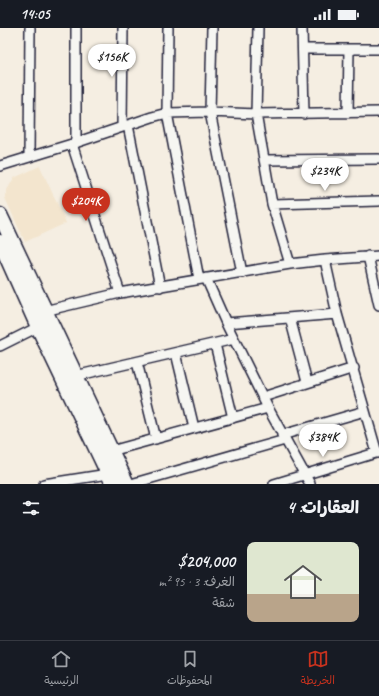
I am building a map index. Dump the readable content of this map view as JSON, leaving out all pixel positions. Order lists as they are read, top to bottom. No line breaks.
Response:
{"page":{"status":"14:05","price":["$156K","$234K","$204K","$384K"],"heading":"العقارات: 4","list":[{"name":"$204,000","note":"الغرف: 3 · 95 m² · شقة"}],"tabs":["الخريطة","المحفوظات","الرئيسية"]}}
